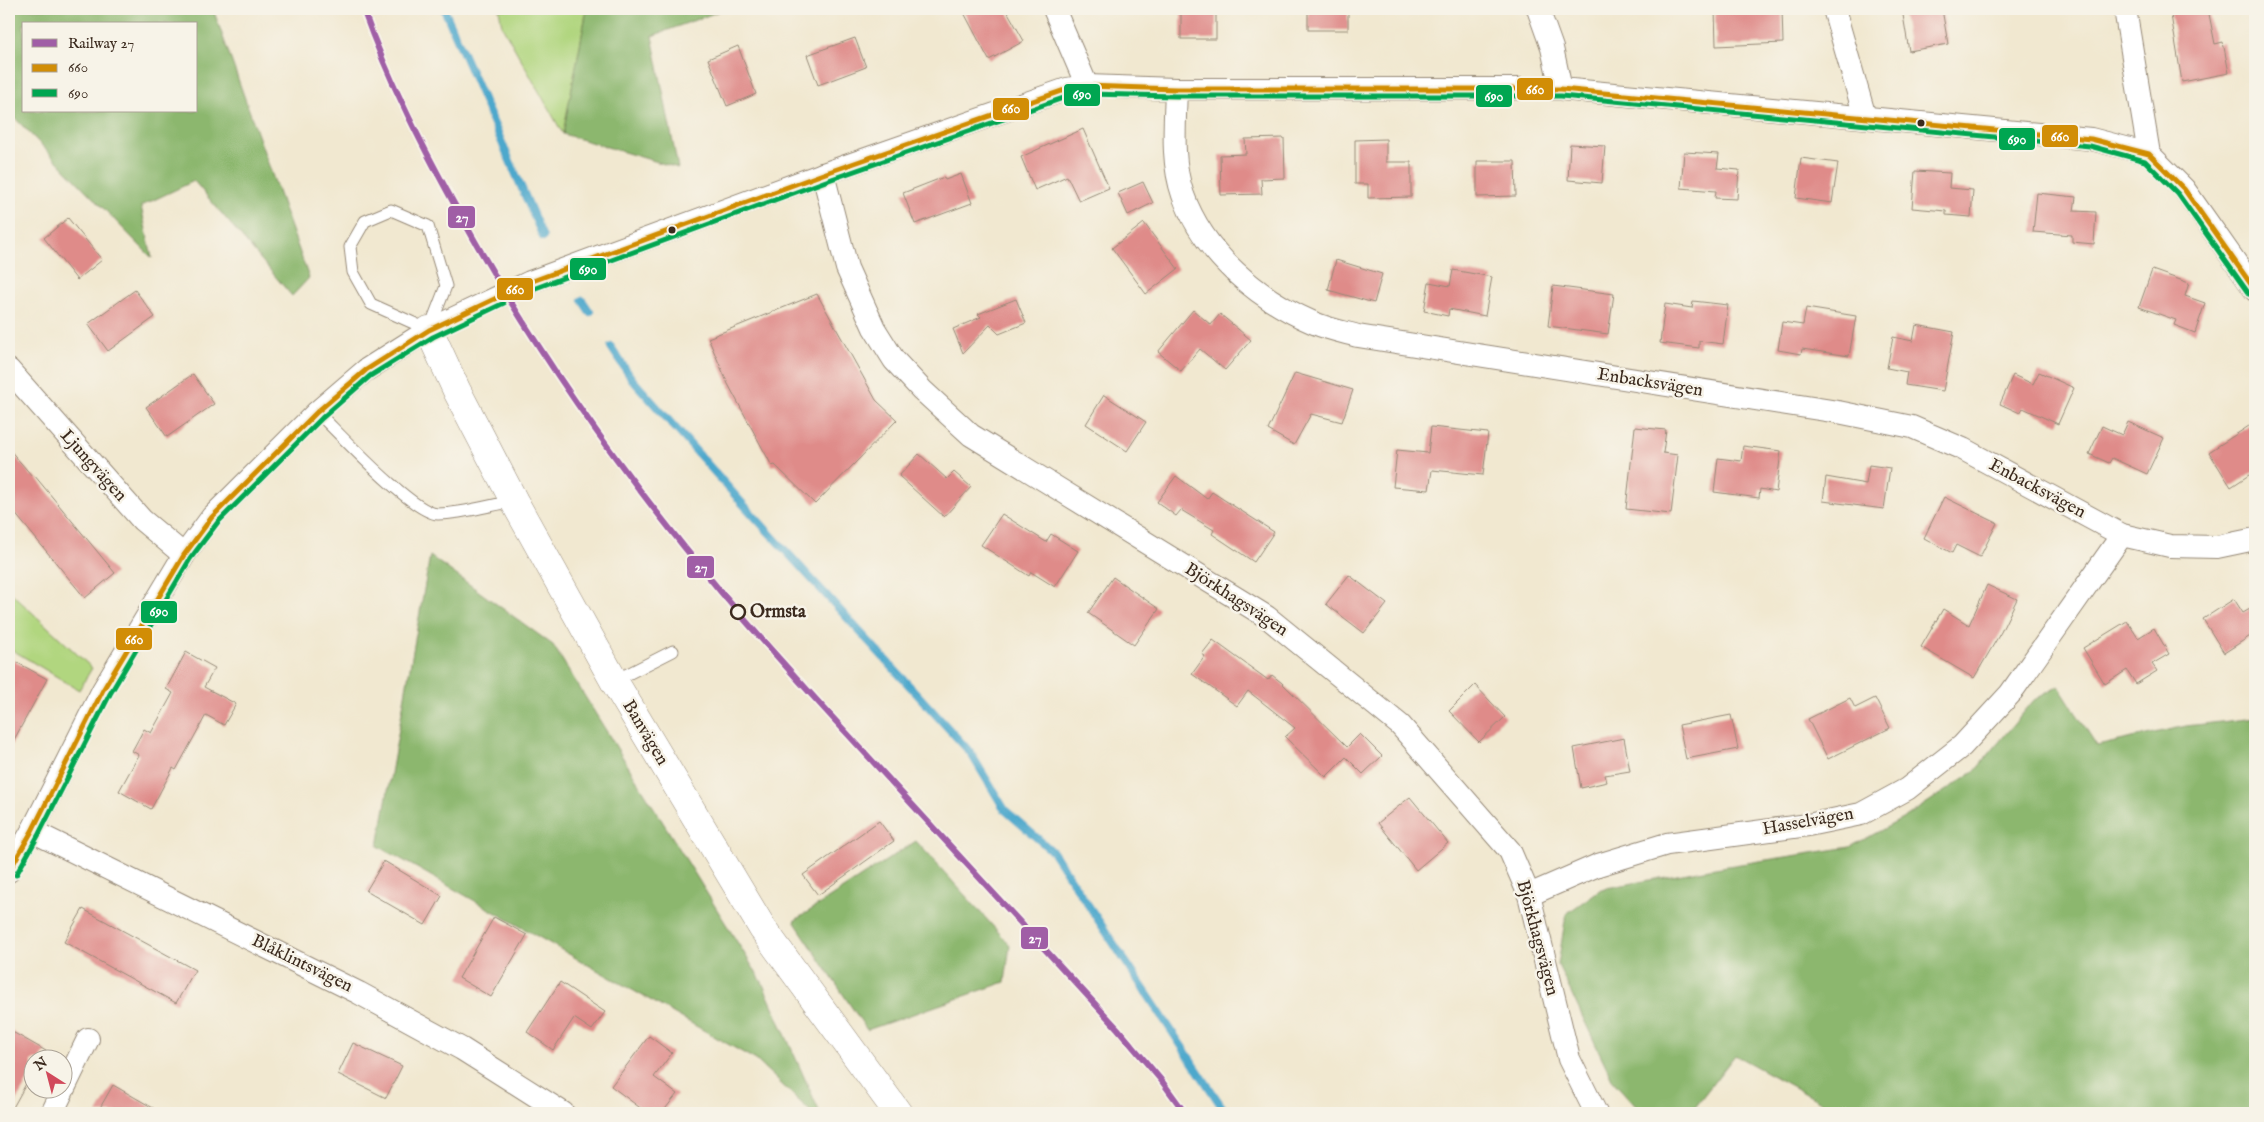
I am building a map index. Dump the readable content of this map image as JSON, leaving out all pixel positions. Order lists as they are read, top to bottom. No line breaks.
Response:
{"streets":{"street":["Enbacksvägen","Ljungvägen","Björkhagsvägen","Banvägen","Hasselvägen","Blåklintsvägen"]},"crossings":[["Enbacksvägen","Hasselvägen"],["Björkhagsvägen","Hasselvägen"]],"places":["Ormsta"],"lines":["rail line 27","transit line 660","transit line 690"],"legend":["Railway 27","660","690"],"north":"top left"}
